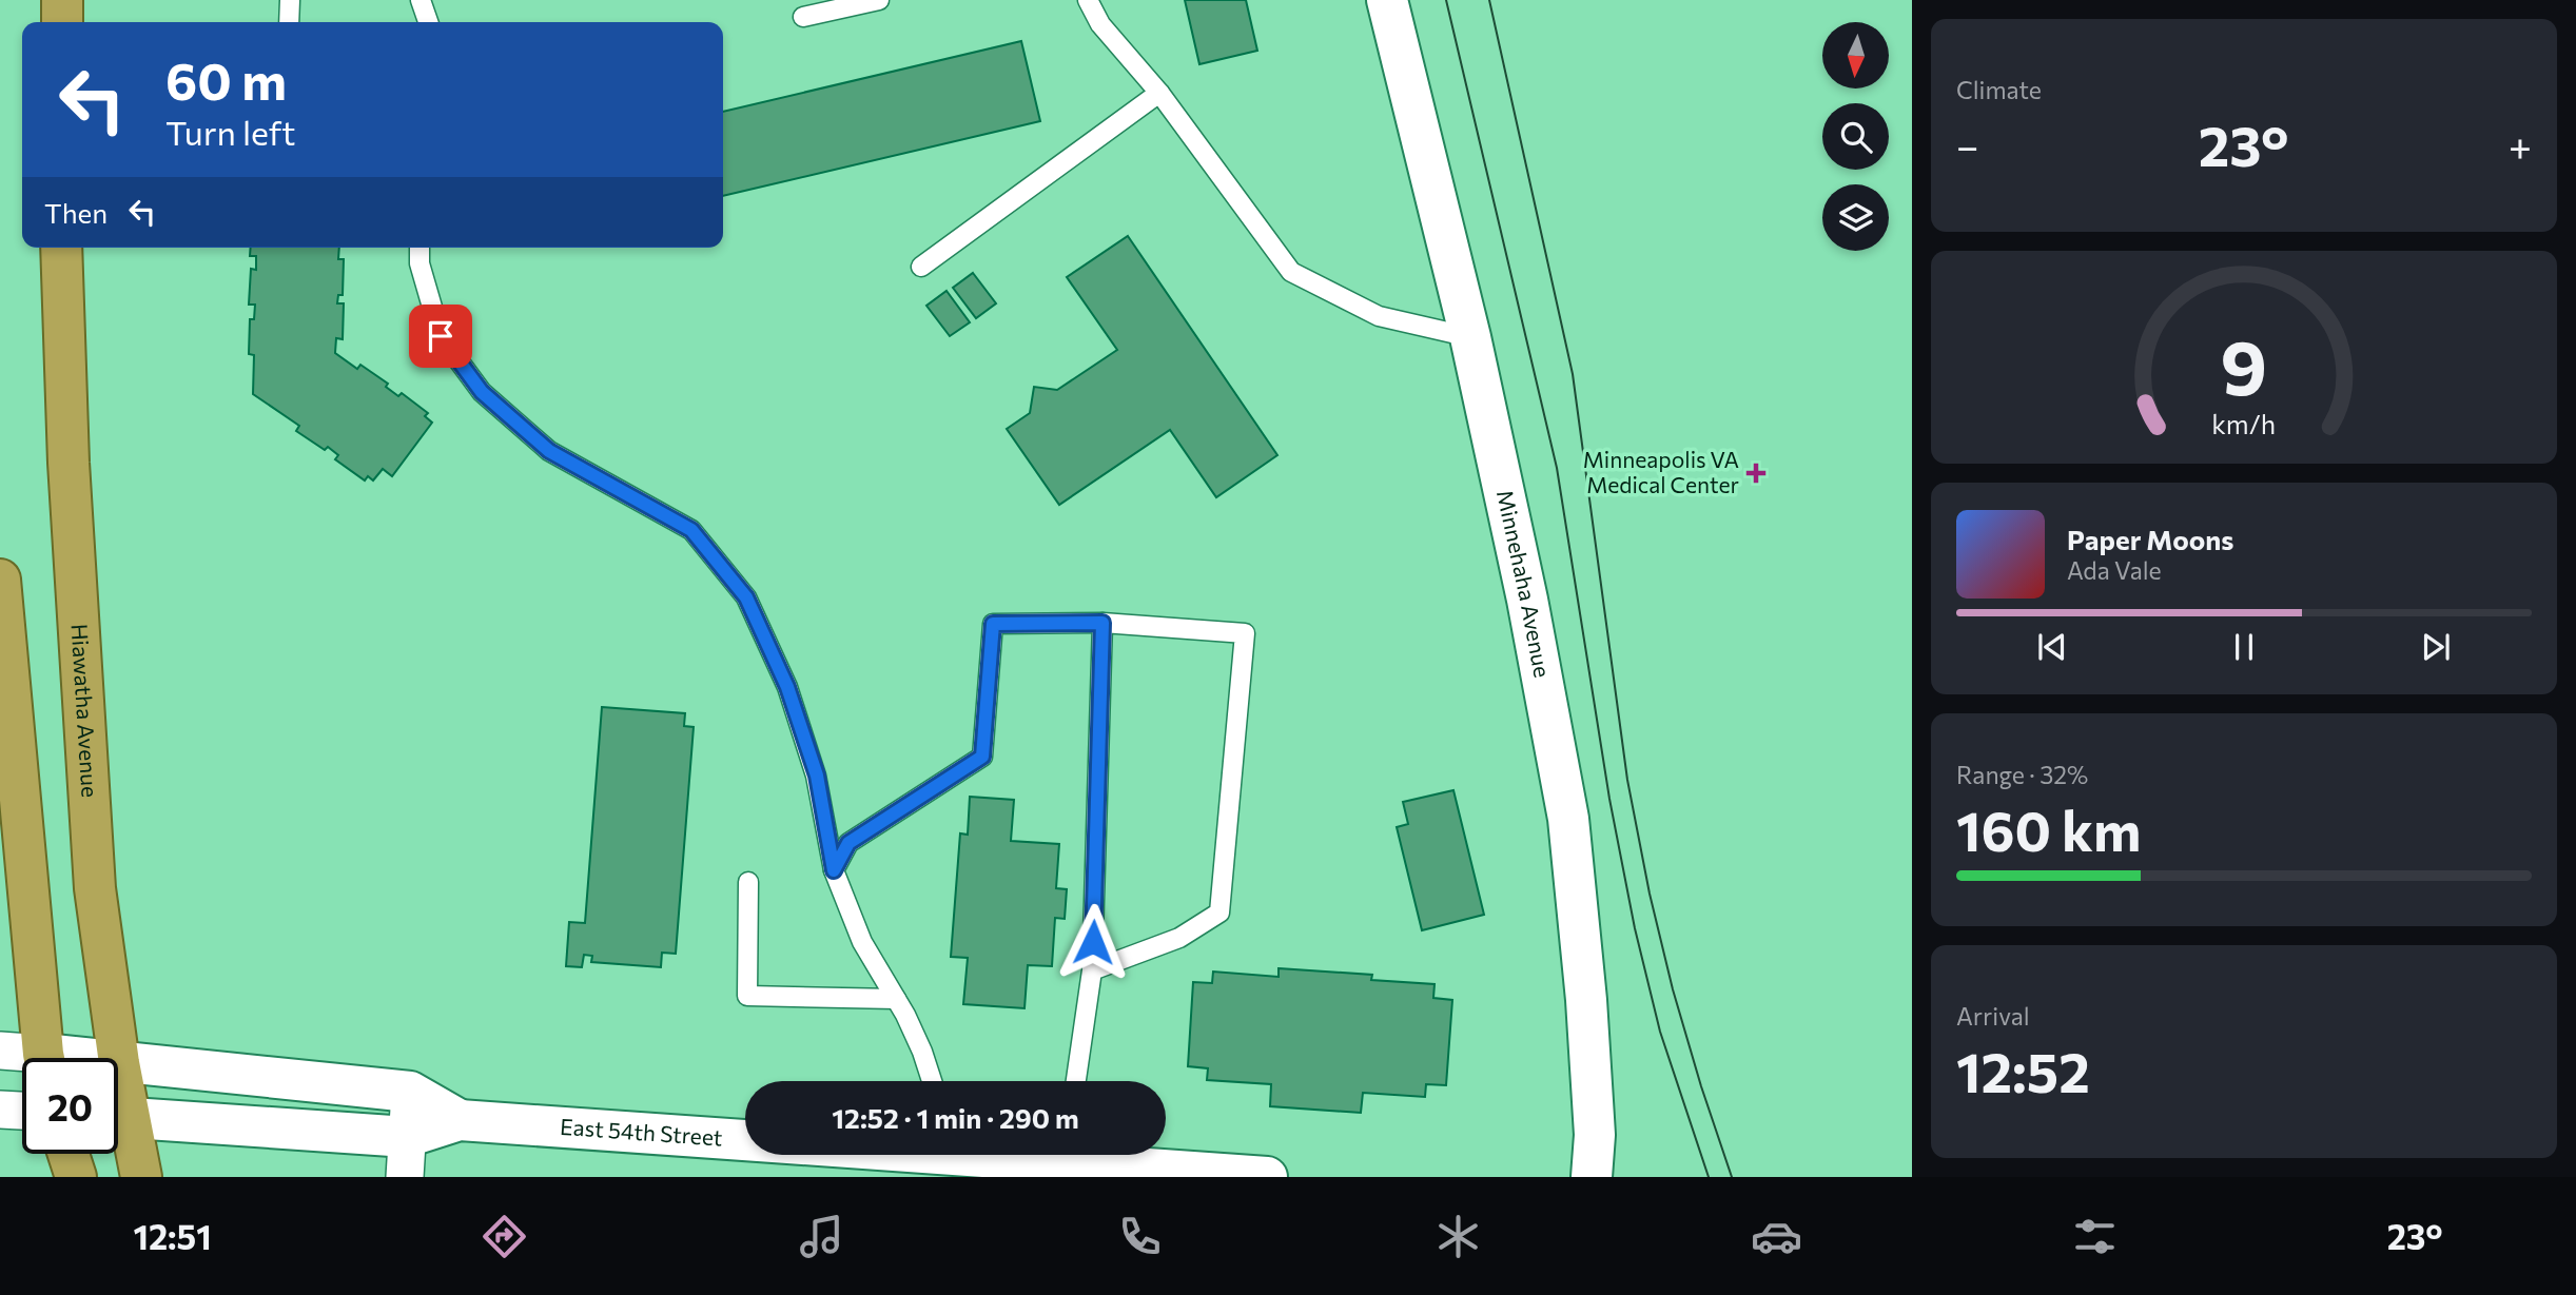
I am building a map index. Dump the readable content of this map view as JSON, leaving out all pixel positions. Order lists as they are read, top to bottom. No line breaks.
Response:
{"streets":{"highway":["Hiawatha Avenue"],"street":["Minnehaha Avenue","East 54th Street"]},"crossings":[["Hiawatha Avenue","East 54th Street"]],"places":{"health":["Minneapolis VA Medical Center"]},"north":"bottom","page":{"tile":["Climate",["Range · 32%","160 km"],["Arrival","12:52"]],"turn":["60 m","Turn left"],"heat":["−","23°","+"],"then":"Then","song":["Paper Moons","Ada Vale"],"limit":"20","trip":"12:52 · 1 min · 290 m","tabs":["12:51","23°"],"gauge":["9","km/h"]}}
